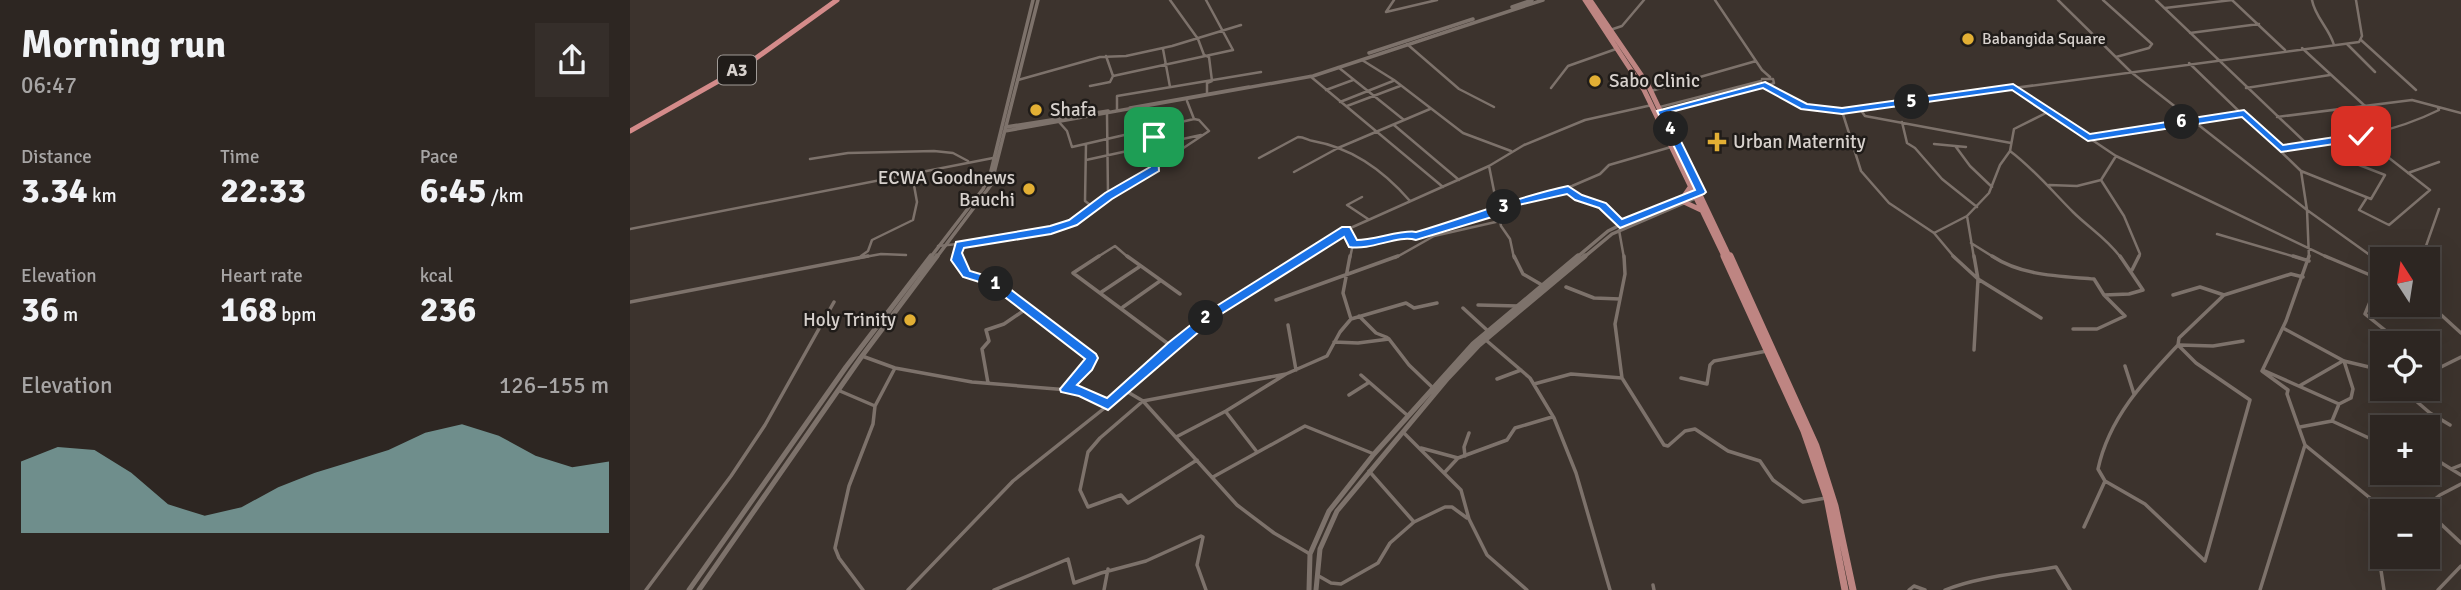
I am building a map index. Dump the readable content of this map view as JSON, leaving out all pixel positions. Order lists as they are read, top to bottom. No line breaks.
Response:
{"streets":{"highway":["A3"]},"places":{"other":["Babangida Square","Sabo Clinic","Shafa","ECWA Goodnews Bauchi","Holy Trinity"],"health":["Urban Maternity"]},"north":"top","page":{"heading":["Morning run","06:47"],"pins":["5","6","4","3","1","2"],"stats":[["Distance","3.34 km"],["Time","22:33"],["Pace","6:45 /km"],["Elevation","36 m"],["Heart rate","168 bpm"],["kcal","236"]],"map_buttons":["+","−"],"chart":["Elevation","126–155 m"]}}
